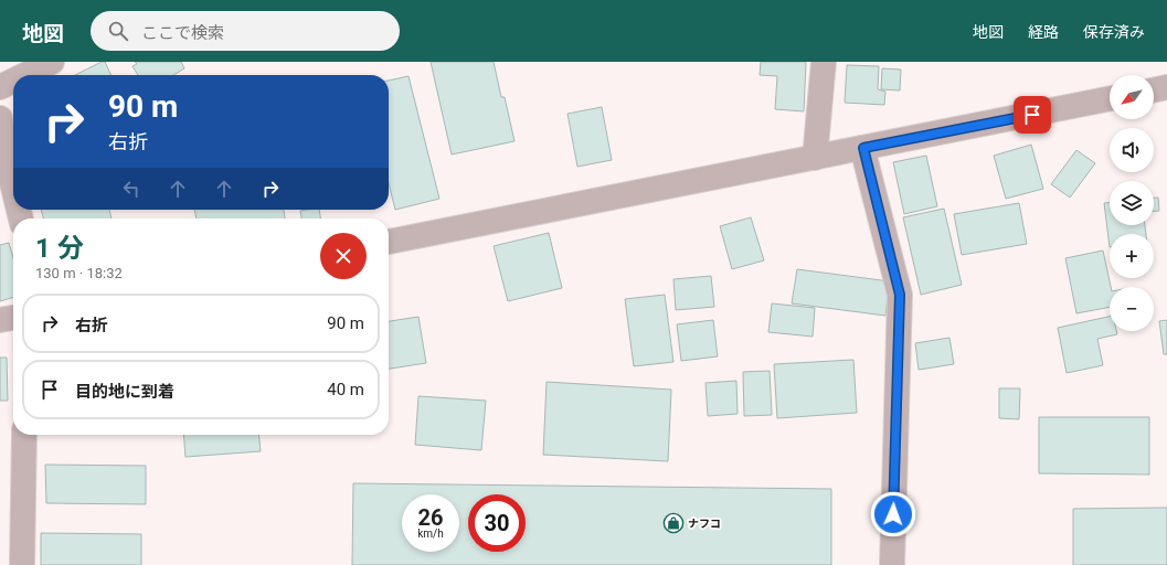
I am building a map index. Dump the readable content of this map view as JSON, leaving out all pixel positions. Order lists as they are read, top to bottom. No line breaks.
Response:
{"places":{"shop":["ナフコ"]},"north":"bottom left","page":{"header":"地図","search":"ここで検索","nav":["地図","経路","保存済み"],"map_buttons":["+","−"],"turn":["90 m","右折"],"heading":["1 分","130 m · 18:32"],"list":[{"name":"右折","value":"90 m"},{"name":"目的地に到着","value":"40 m"}],"speed":"26 km/h","limit":"30"}}
